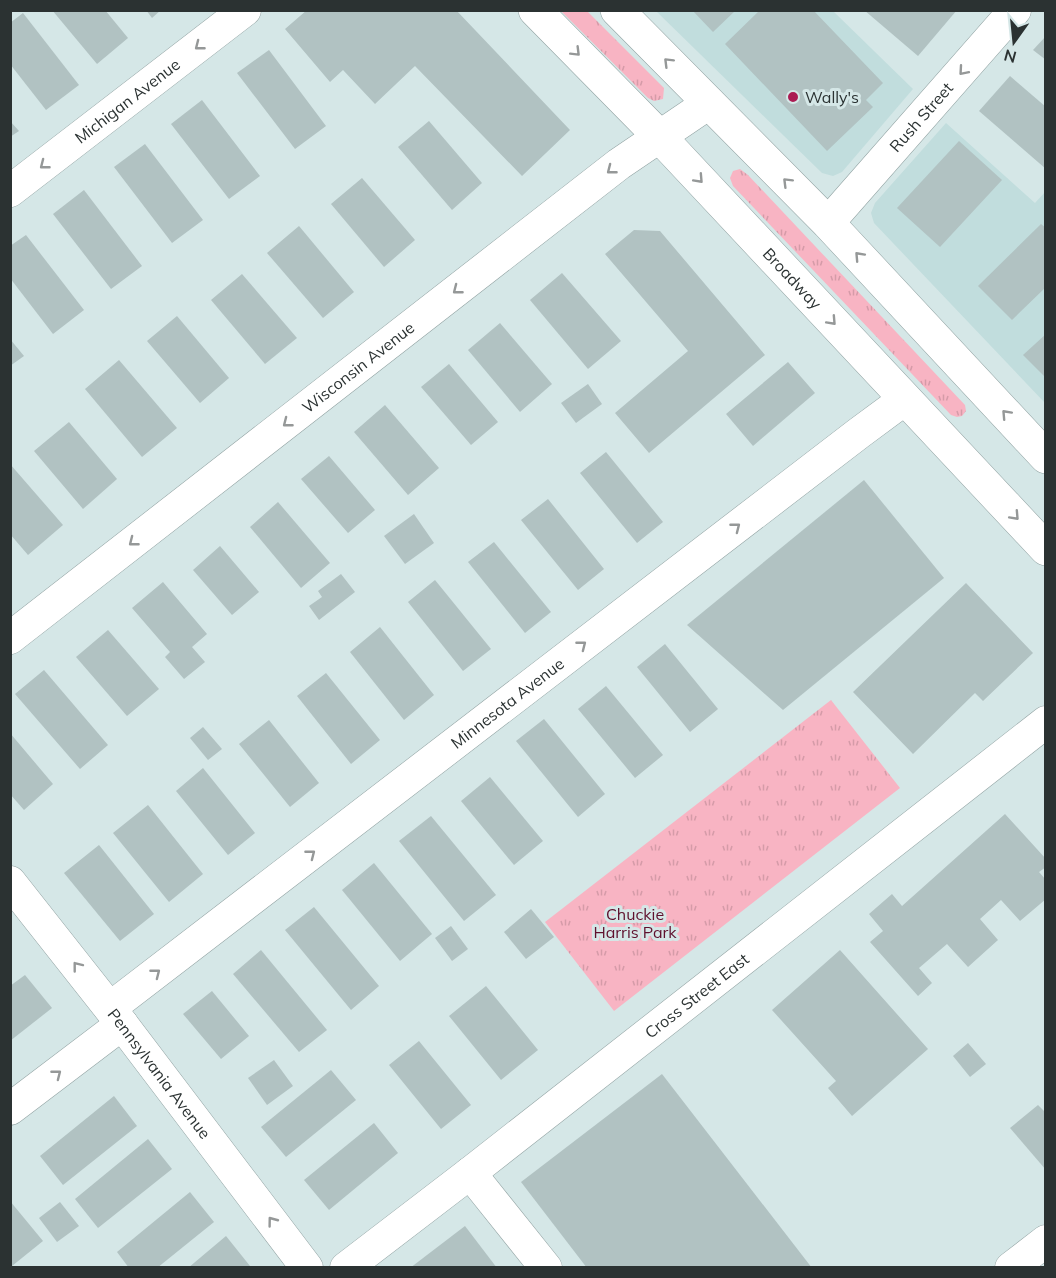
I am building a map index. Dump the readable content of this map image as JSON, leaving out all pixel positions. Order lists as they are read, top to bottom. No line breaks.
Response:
{"streets":{"main road":["Broadway"],"street":["Michigan Avenue","Rush Street","Wisconsin Avenue","Minnesota Avenue","Cross Street East","Pennsylvania Avenue"]},"crossings":[["Broadway","Wisconsin Avenue"],["Broadway","Minnesota Avenue"],["Minnesota Avenue","Pennsylvania Avenue"]],"one_way":["Michigan Avenue","Rush Street","Wisconsin Avenue","Minnesota Avenue","Pennsylvania Avenue"],"parks":["Chuckie Harris Park"],"places":["Wally's"],"north":"bottom"}
